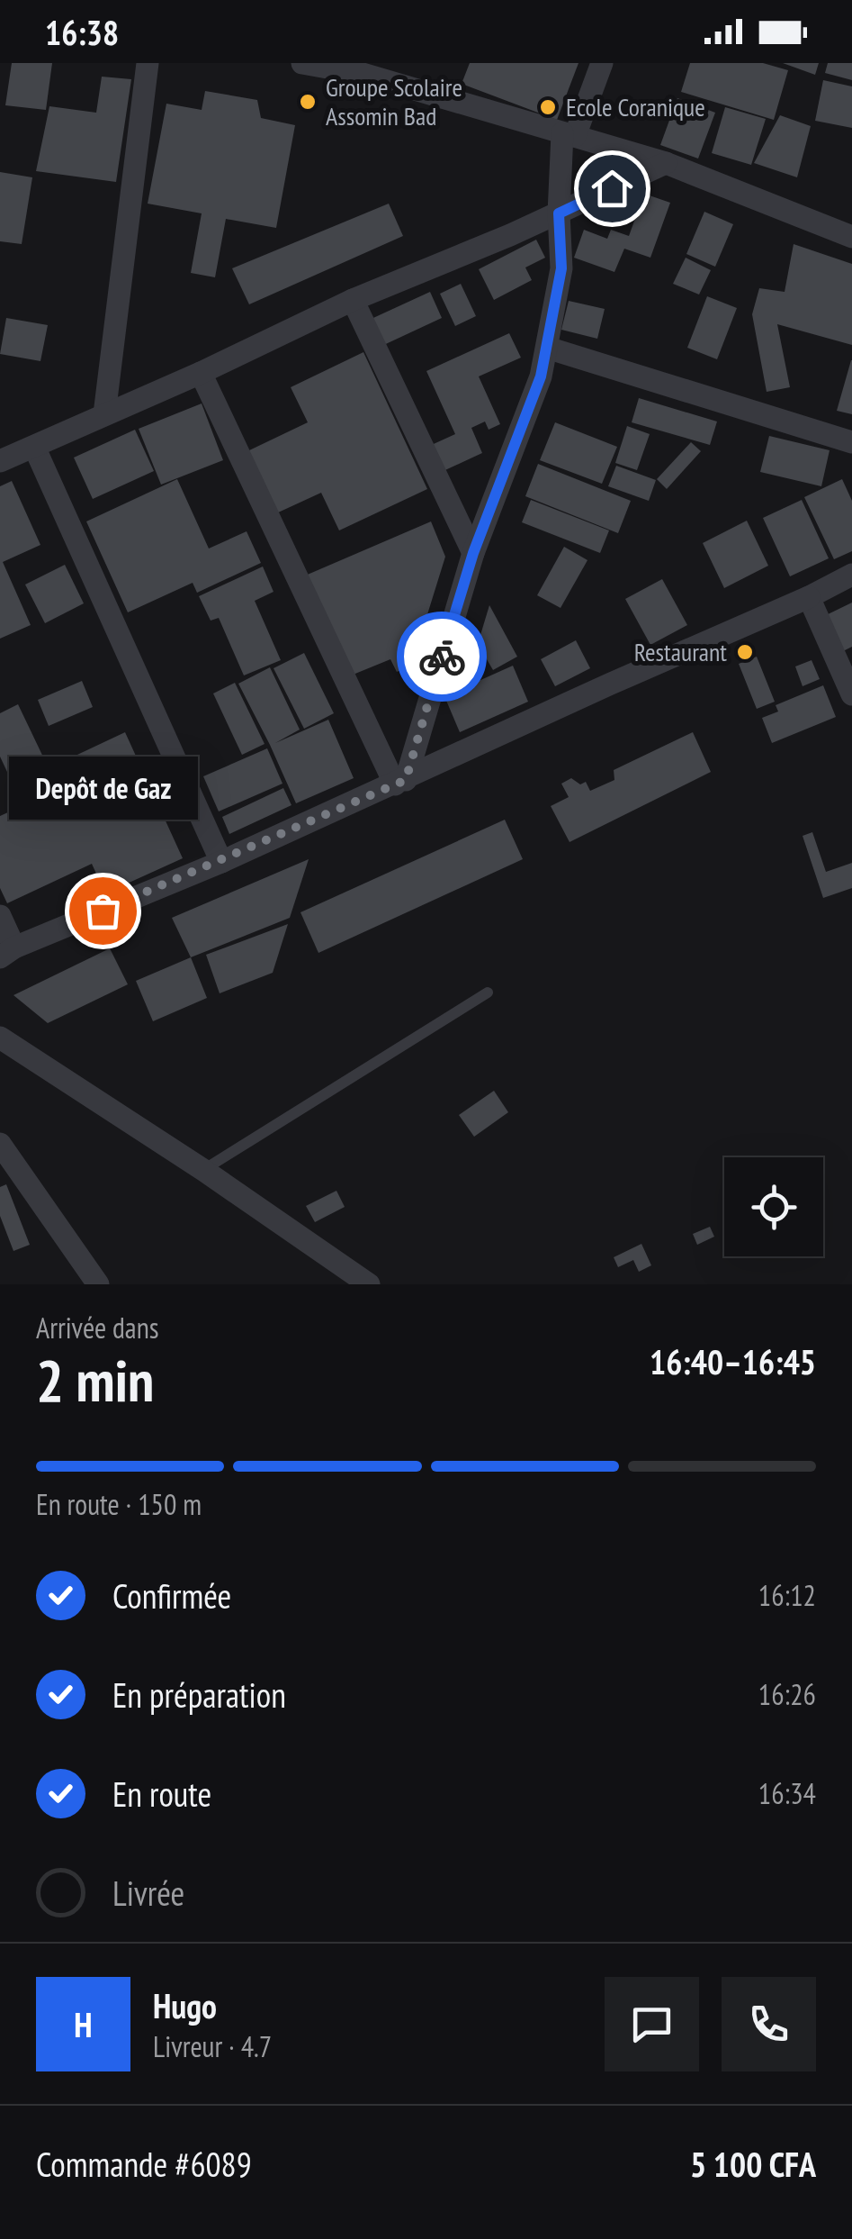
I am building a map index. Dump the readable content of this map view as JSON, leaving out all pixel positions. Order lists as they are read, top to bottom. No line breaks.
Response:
{"places":["Groupe Scolaire Assomin Bad","Ecole Coranique","Restaurant","Depôt de Gaz"],"page":{"status":"16:38","bubble":"Depôt de Gaz","heading":["2 min","Arrivée dans","16:40–16:45"],"panel":["Hugo","Livreur · 4.7","Commande #6089","5 100 CFA"],"bar":"En route · 150 m","list":[["Confirmée","16:12"],["En préparation","16:26"],["En route","16:34"],"Livrée"],"round":"H"}}
